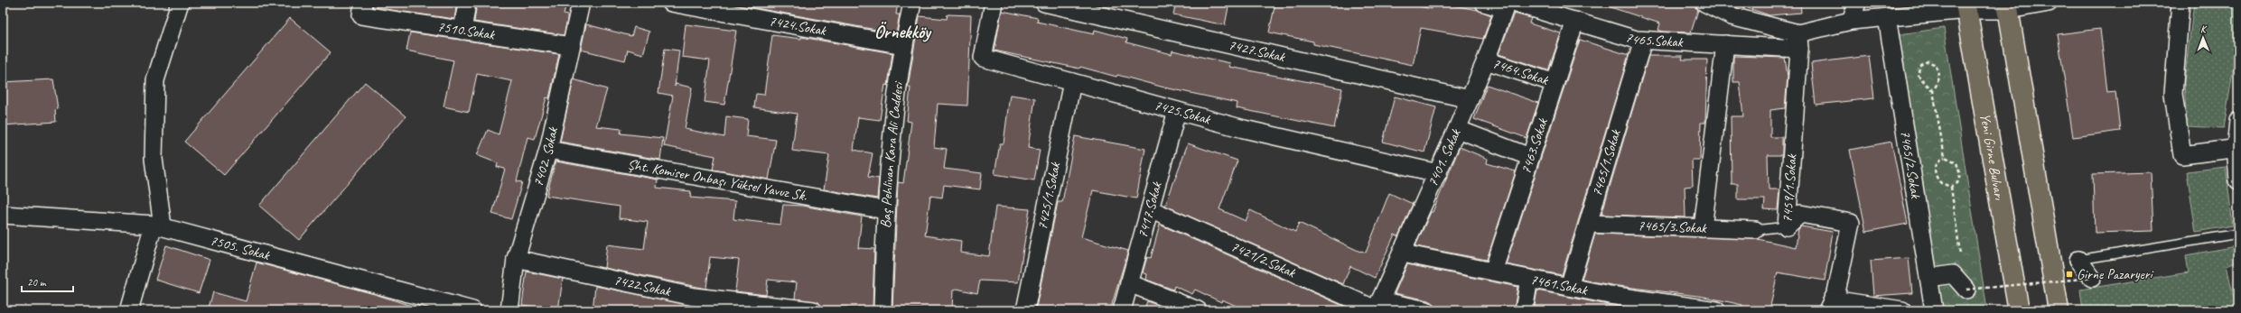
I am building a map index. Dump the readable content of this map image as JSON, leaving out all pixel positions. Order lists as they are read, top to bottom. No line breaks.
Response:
{"streets":{"main road":["Yeni Girne Bulvarı"],"street":["7424.Sokak","7510.Sokak","7465.Sokak","7427.Sokak","7464.Sokak","7425.Sokak","7463.Sokak","Baş Pehlivan Kara Ali Caddesi","7402. Sokak","7401. Sokak","7465/1.Sokak","7465/2.Sokak","Şht. Komiser Onbaşı Yüksel Yavuz Sk.","7459/1.Sokak","7425/1.Sokak","7417.Sokak","7465/3.Sokak","7505. Sokak","7421/2.Sokak","7461.Sokak","7422.Sokak"]},"crossings":[["7424.Sokak","Baş Pehlivan Kara Ali Caddesi"],["7510.Sokak","7402. Sokak"],["7465.Sokak","7463.Sokak"],["7465.Sokak","7401. Sokak"],["7465.Sokak","7465/1.Sokak"],["7465.Sokak","7459/1.Sokak"],["7427.Sokak","7401. Sokak"],["7464.Sokak","7463.Sokak"],["7464.Sokak","7401. Sokak"],["7425.Sokak","7401. Sokak"],["7425.Sokak","7425/1.Sokak"],["7425.Sokak","7417.Sokak"],["7463.Sokak","7461.Sokak"],["Baş Pehlivan Kara Ali Caddesi","Şht. Komiser Onbaşı Yüksel Yavuz Sk."],["7402. Sokak","Şht. Komiser Onbaşı Yüksel Yavuz Sk."],["7402. Sokak","7422.Sokak"],["7401. Sokak","7421/2.Sokak"],["7401. Sokak","7461.Sokak"],["7465/1.Sokak","7465/3.Sokak"],["7465/1.Sokak","7461.Sokak"],["7417.Sokak","7421/2.Sokak"]],"districts":["Örnekköy"],"places":{"transit":["Girne Pazaryeri"]},"scale_bar":"20 m","north":"top"}
